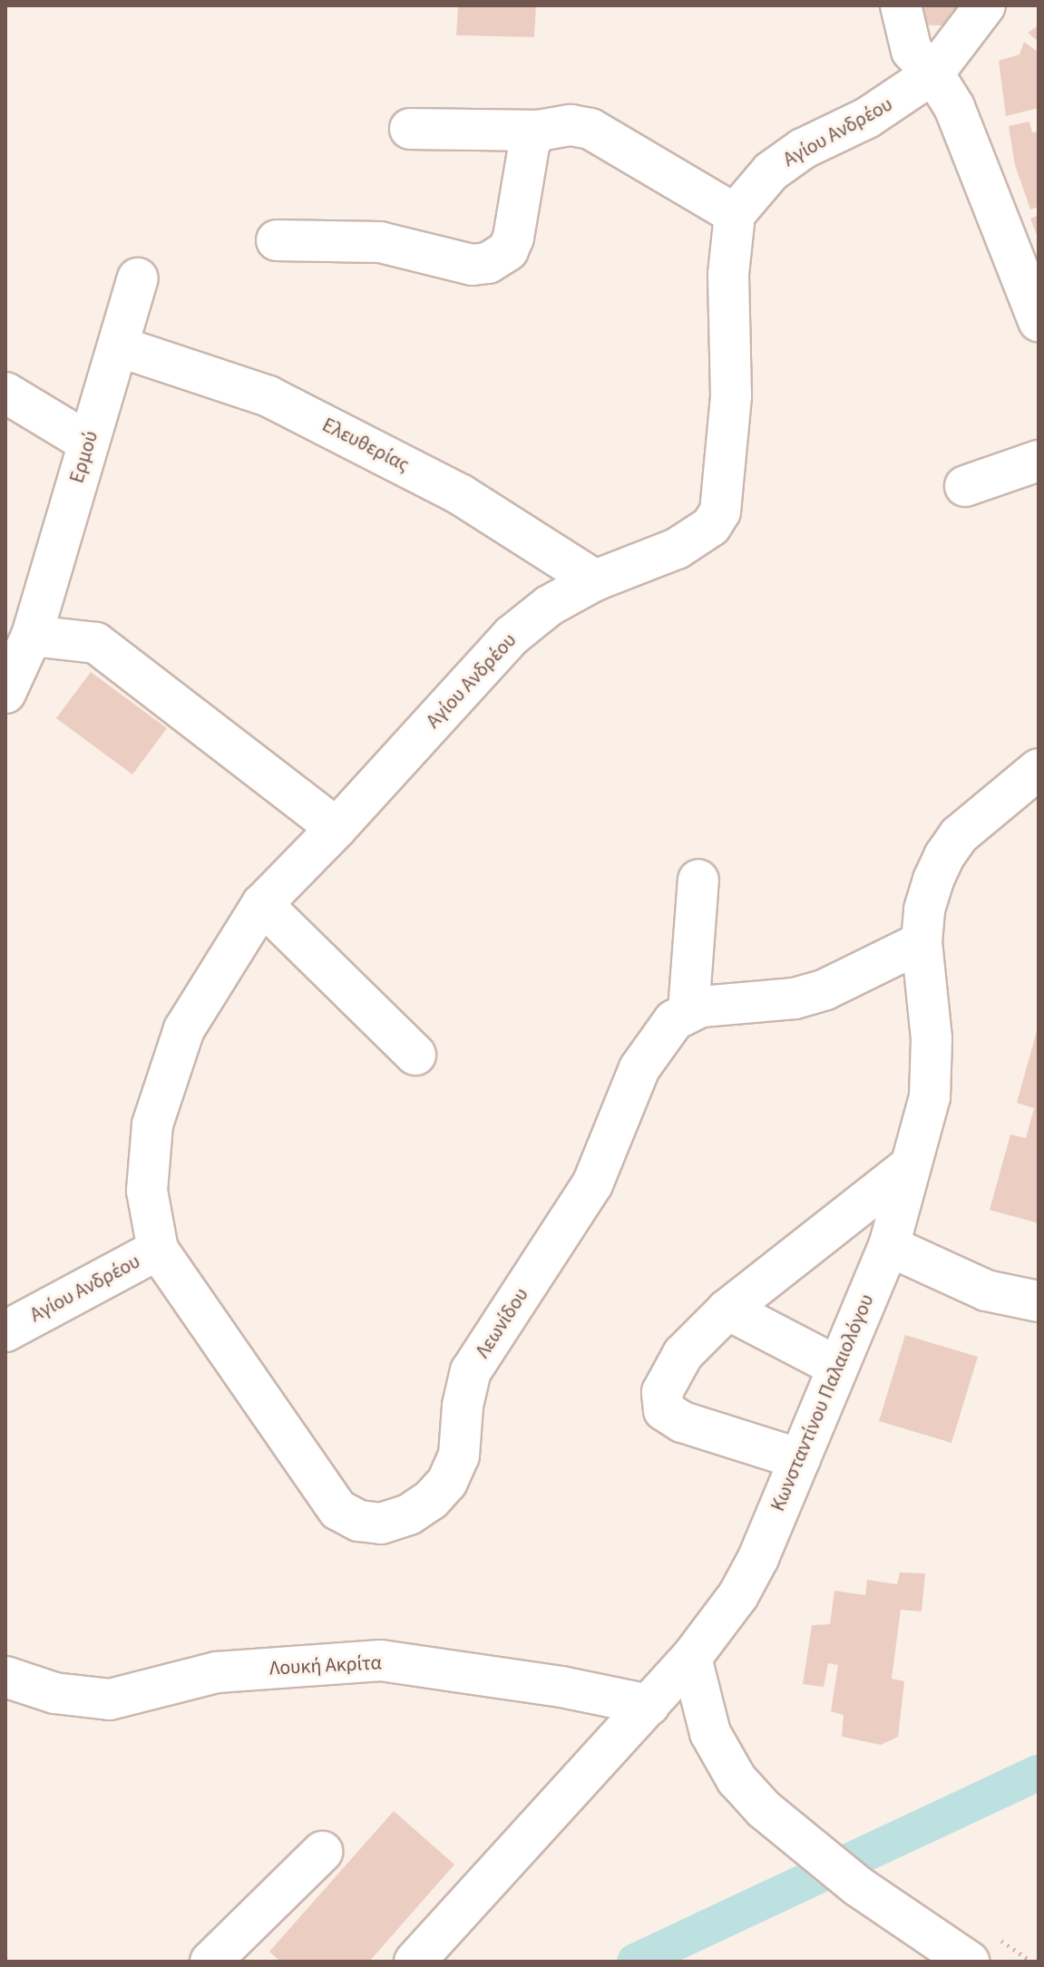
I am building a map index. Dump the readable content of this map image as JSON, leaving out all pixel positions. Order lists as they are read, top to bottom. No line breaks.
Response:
{"streets":{"street":["Αγίου Ανδρέου","Ελευθερίας","Ερμού","Λεωνίδου","Κωνσταντίνου Παλαιολόγου","Λουκή Ακρίτα"]},"crossings":[["Αγίου Ανδρέου","Ελευθερίας"],["Αγίου Ανδρέου","Λεωνίδου"],["Ελευθερίας","Ερμού"],["Κωνσταντίνου Παλαιολόγου","Λουκή Ακρίτα"]]}
